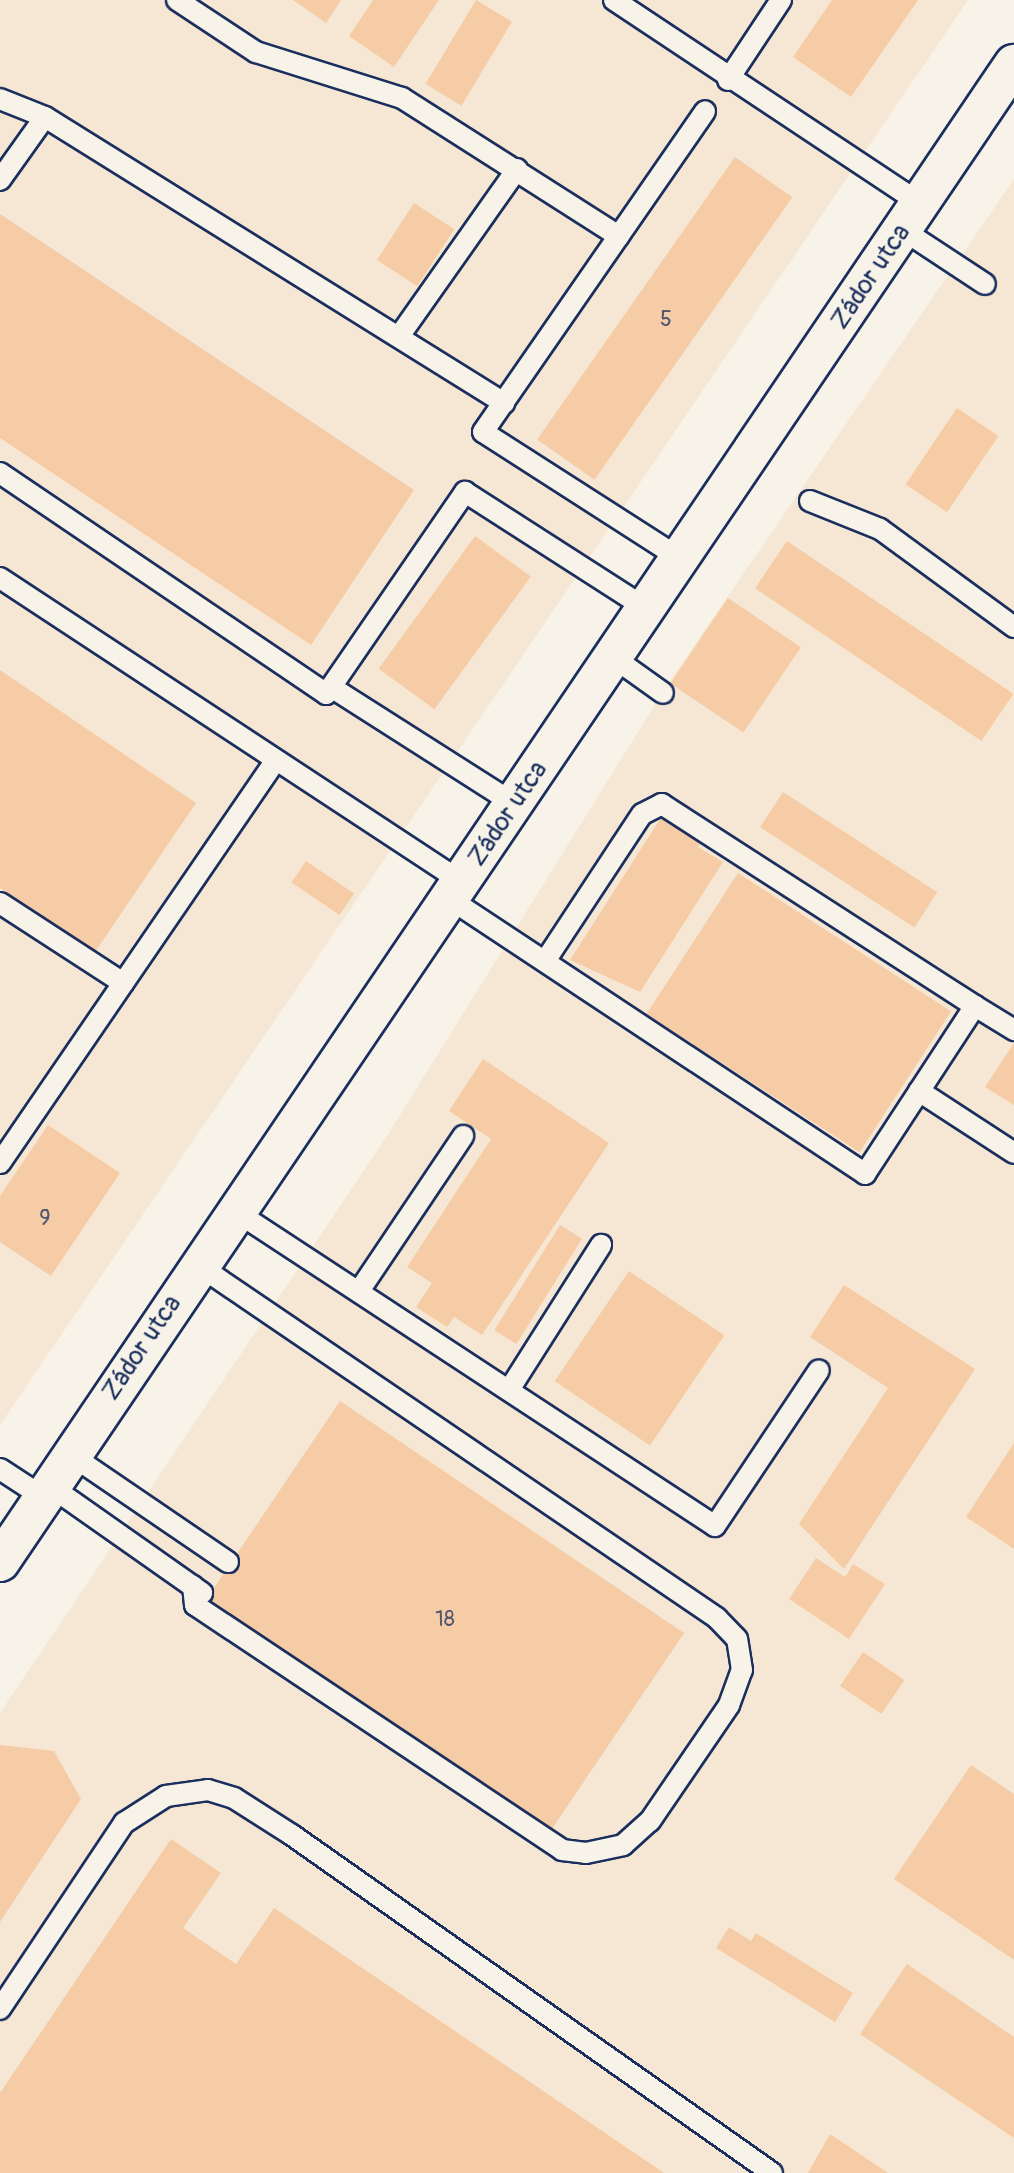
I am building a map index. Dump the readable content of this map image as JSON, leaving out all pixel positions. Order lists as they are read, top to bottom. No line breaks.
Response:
{"streets":{"street":["Zádor utca"]},"house_numbers":["5","9","18"]}
